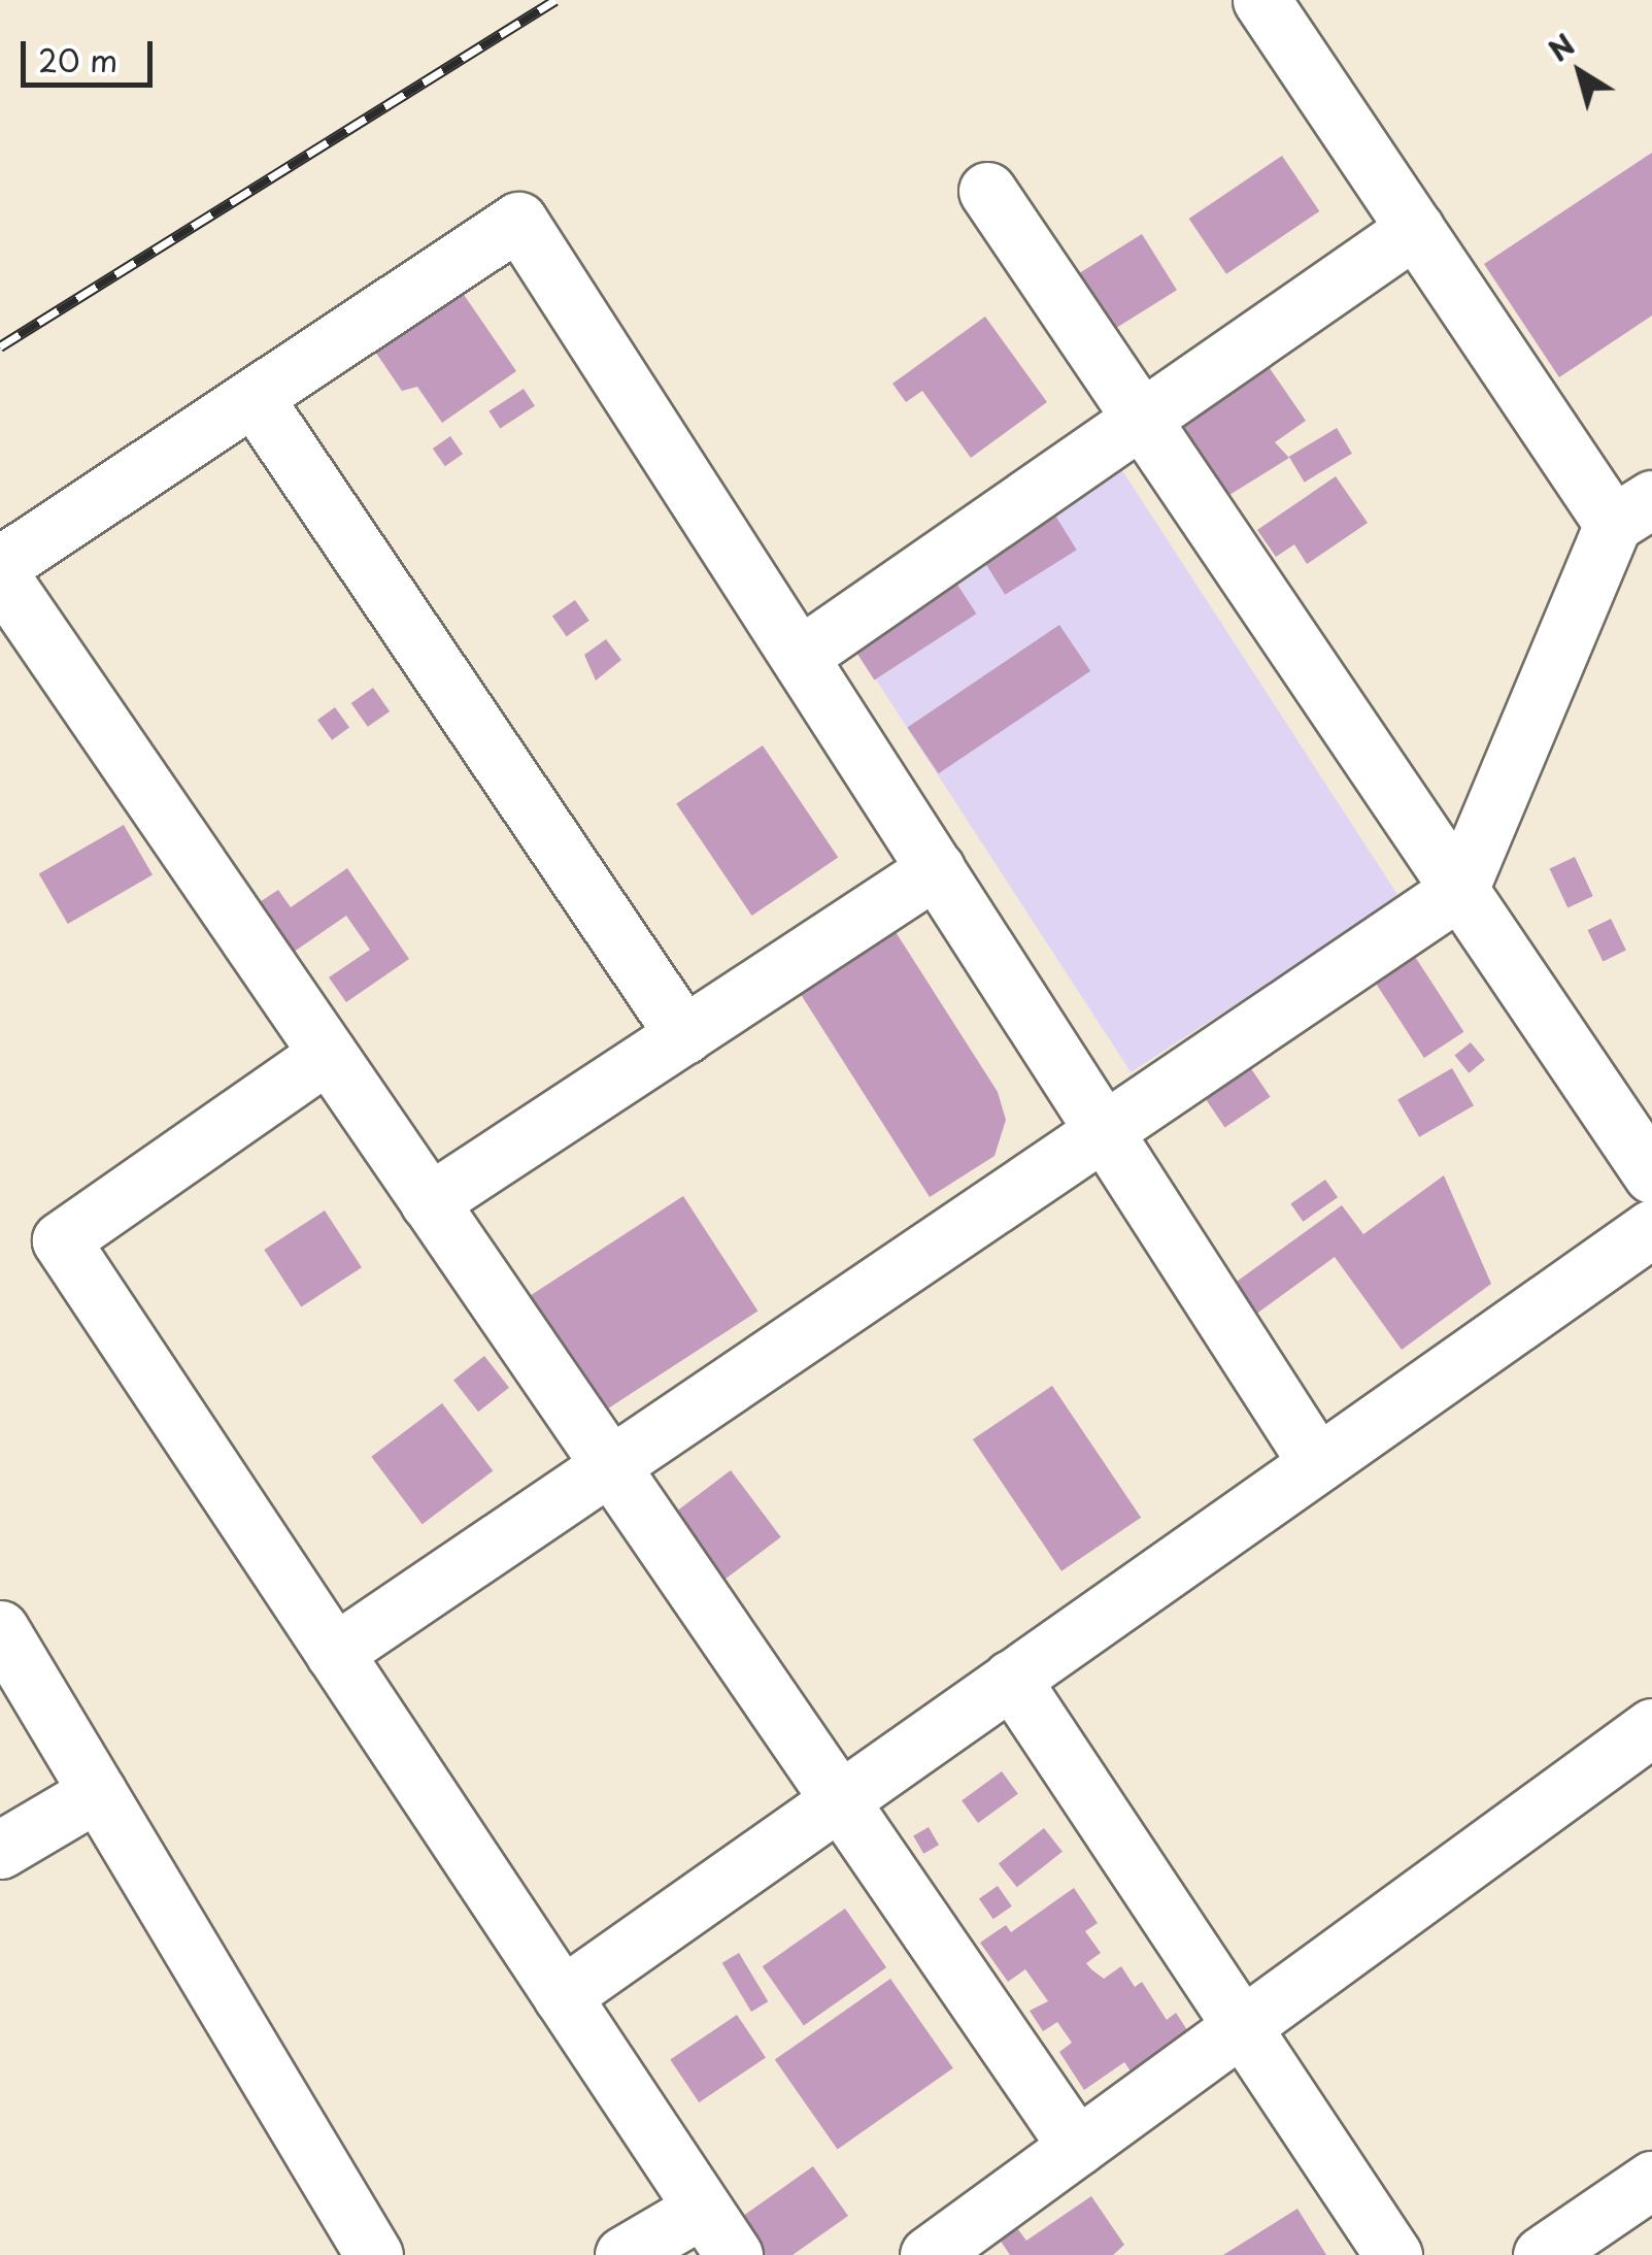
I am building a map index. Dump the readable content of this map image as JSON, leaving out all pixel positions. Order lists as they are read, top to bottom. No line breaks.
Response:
{"scale_bar":"20 m","north":"top left"}
